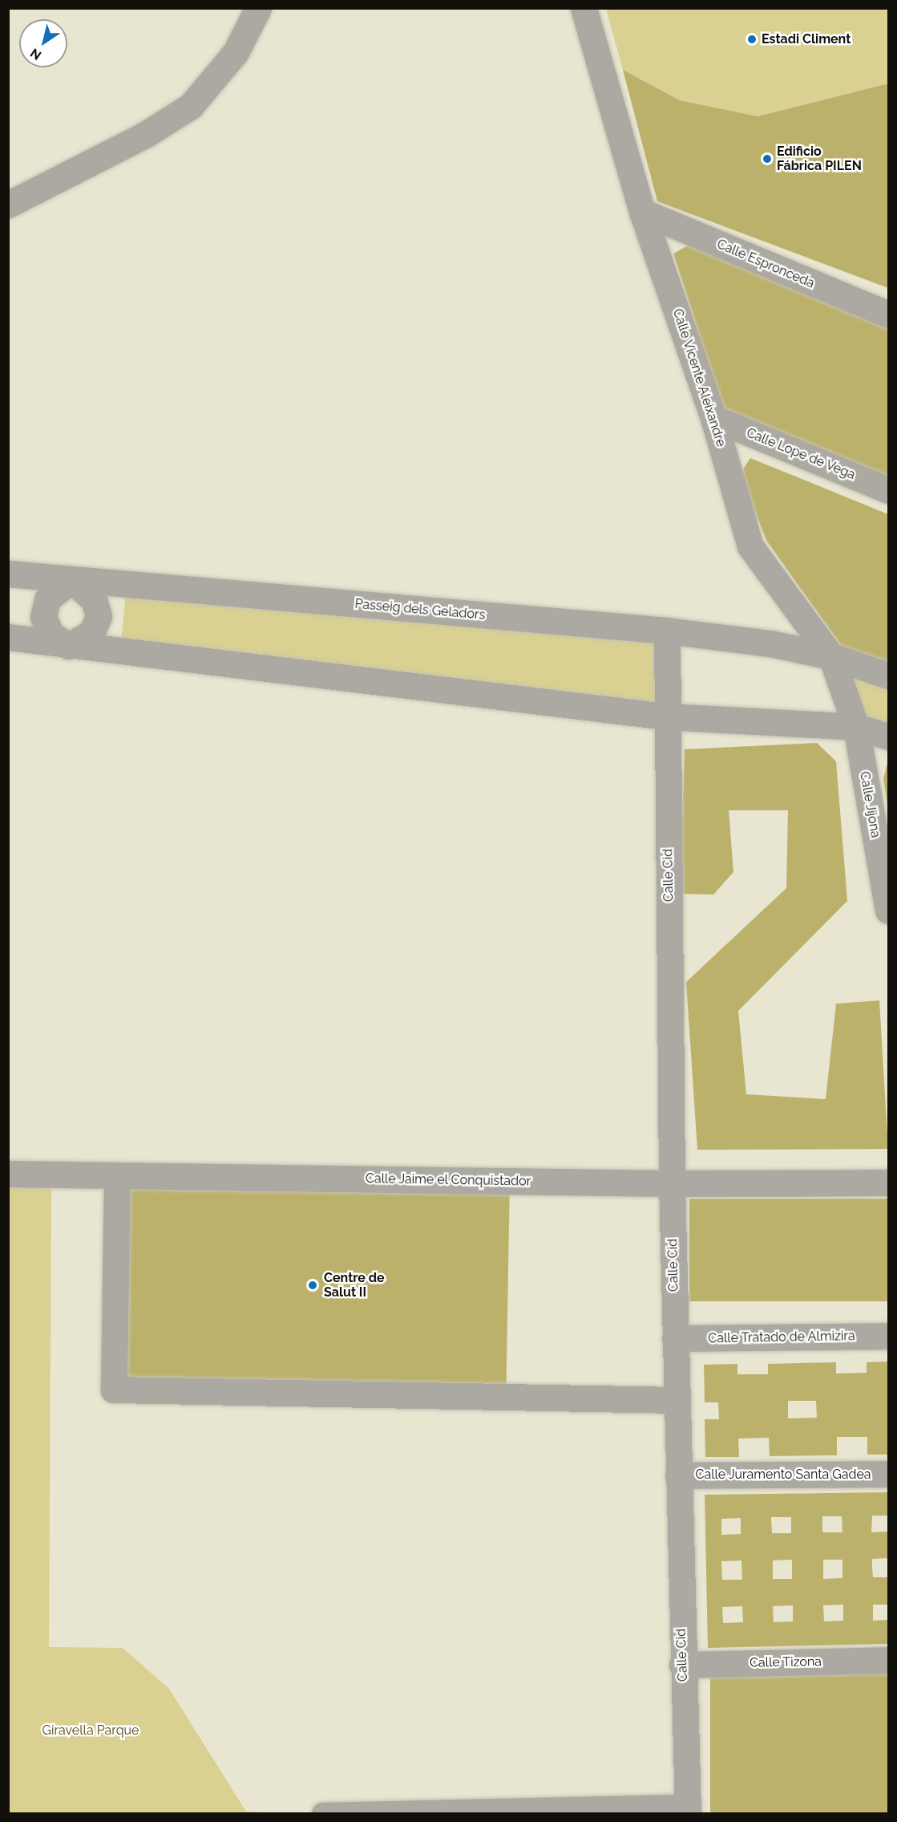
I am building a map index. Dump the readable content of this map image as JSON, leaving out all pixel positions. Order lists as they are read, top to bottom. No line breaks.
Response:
{"streets":{"street":["Calle Espronceda","Calle Vicente Aleixandre","Calle Lope de Vega","Passeig dels Geladors","Calle Jijona","Calle Cid","Calle Jaime el Conquistador","Calle Tratado de Almizira","Calle Juramento Santa Gadea","Calle Tizona"]},"crossings":[["Calle Espronceda","Calle Vicente Aleixandre"],["Calle Vicente Aleixandre","Calle Lope de Vega"],["Calle Vicente Aleixandre","Passeig dels Geladors"],["Calle Vicente Aleixandre","Calle Jijona"],["Passeig dels Geladors","Calle Cid"],["Calle Cid","Calle Jaime el Conquistador"],["Calle Cid","Calle Tratado de Almizira"],["Calle Cid","Calle Juramento Santa Gadea"],["Calle Cid","Calle Tizona"]],"parks":["Giravella Parque"],"places":["Estadi Climent","Edificio Fábrica PILEN","Centre de Salut II"],"north":"bottom left"}
